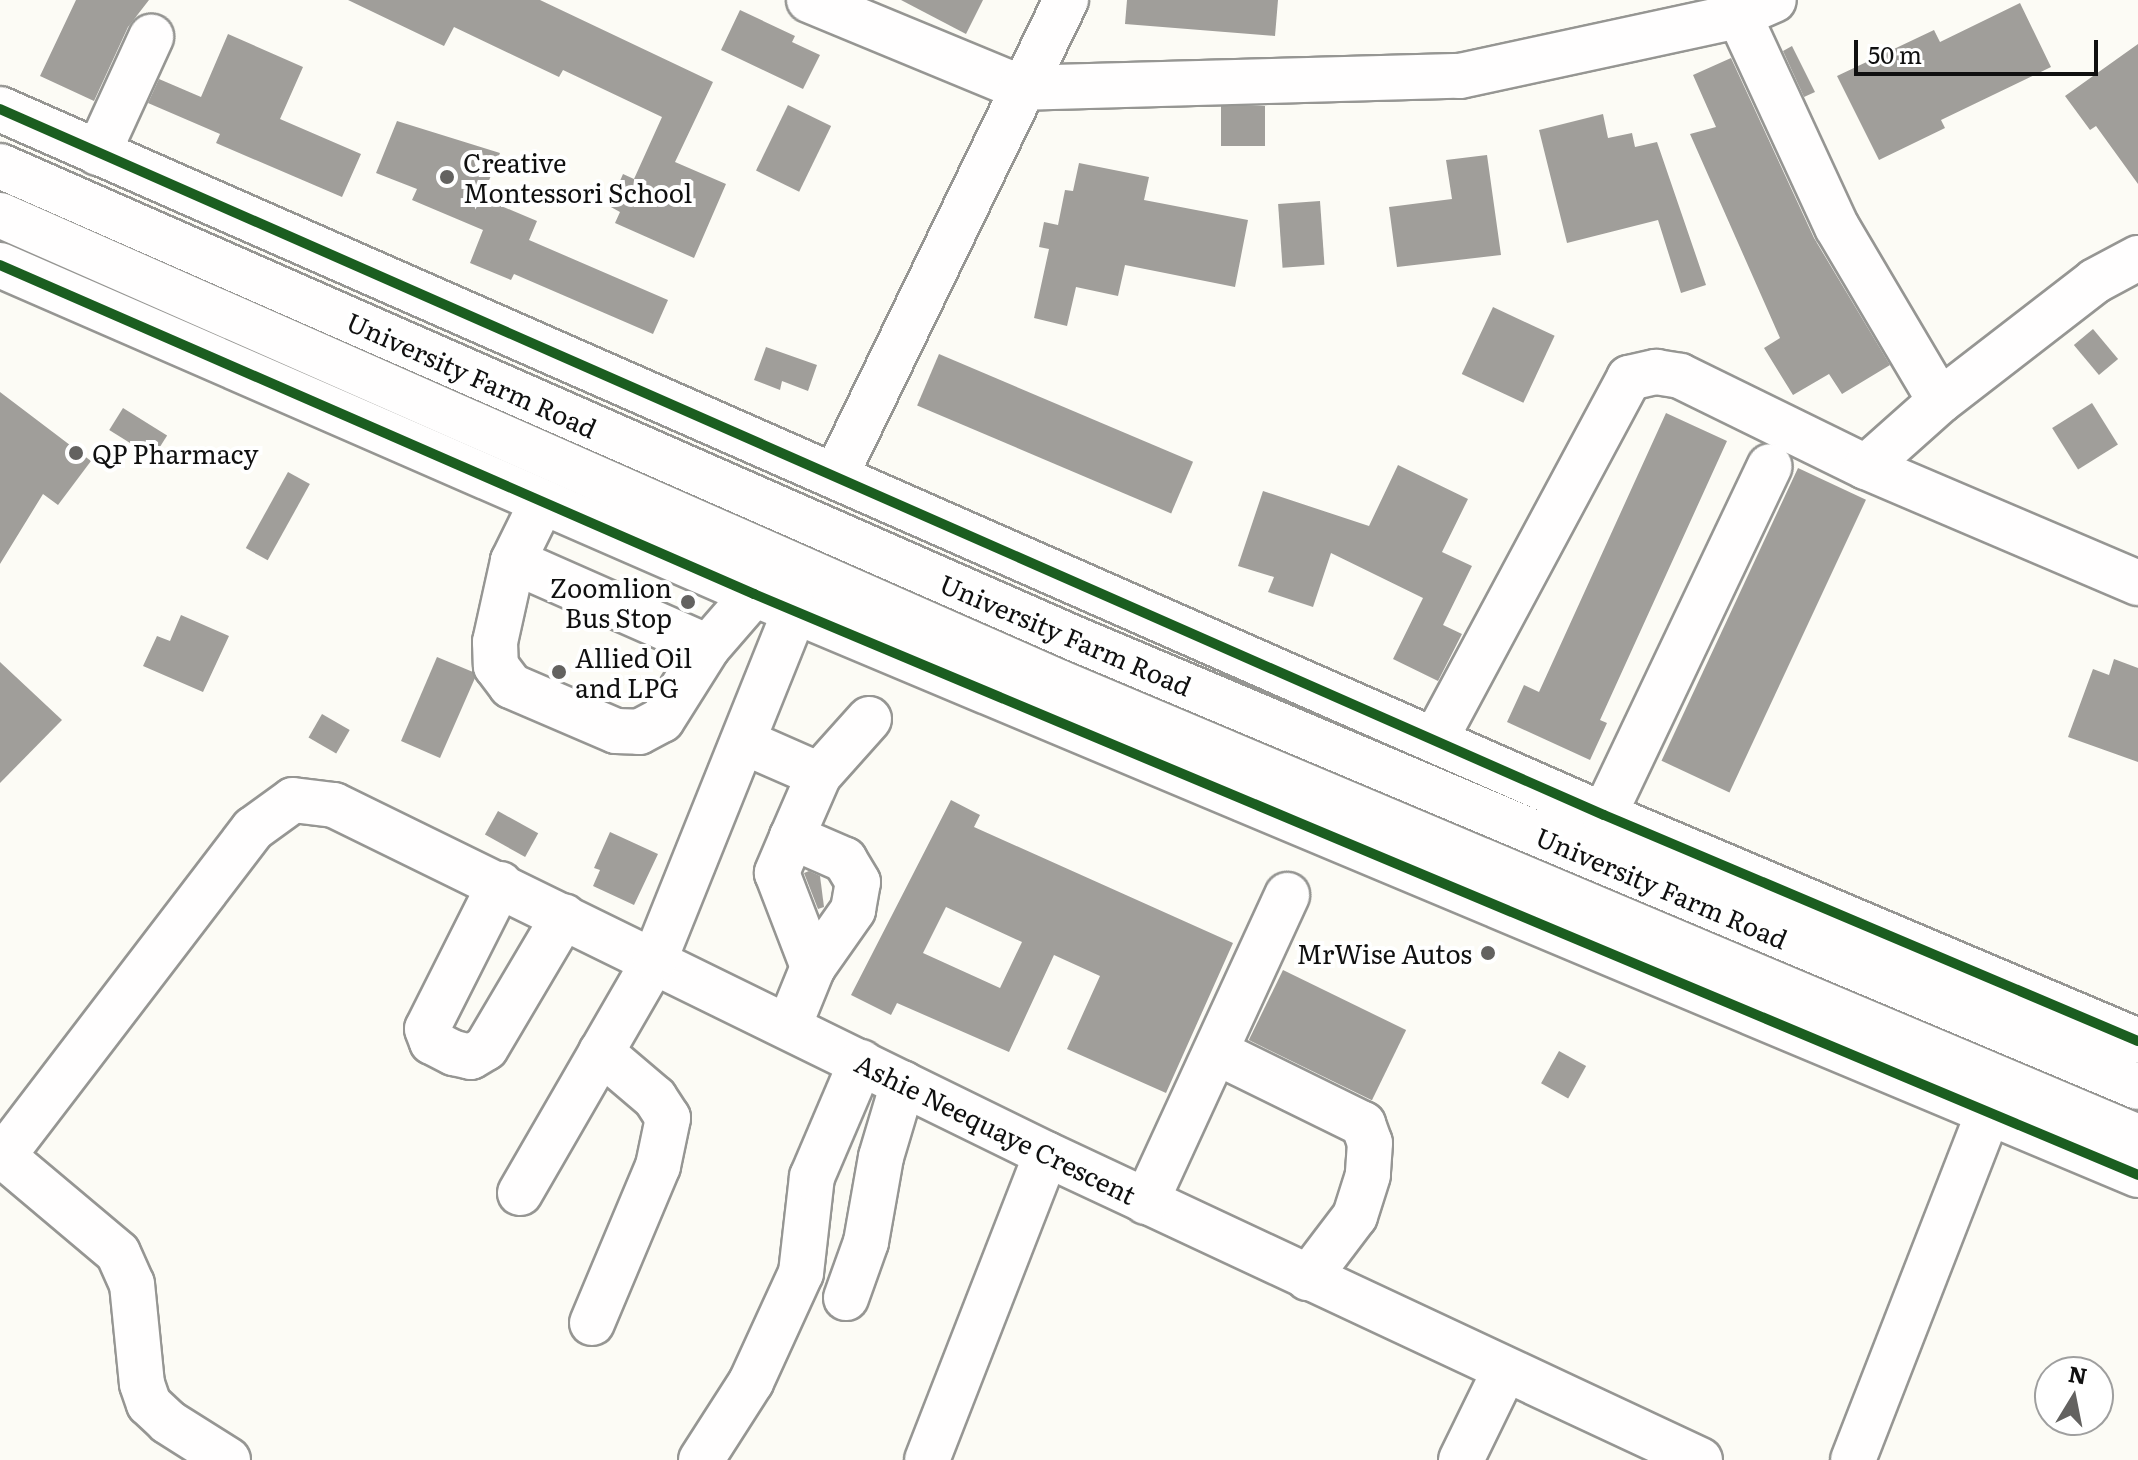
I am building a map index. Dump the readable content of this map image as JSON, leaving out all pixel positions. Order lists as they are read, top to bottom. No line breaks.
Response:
{"streets":{"street":["University Farm Road","Ashie Neequaye Crescent"]},"places":["Creative Montessori School","QP Pharmacy","Zoomlion Bus Stop","Allied Oil and LPG","MrWise Autos"],"scale_bar":"50 m","north":"top"}
